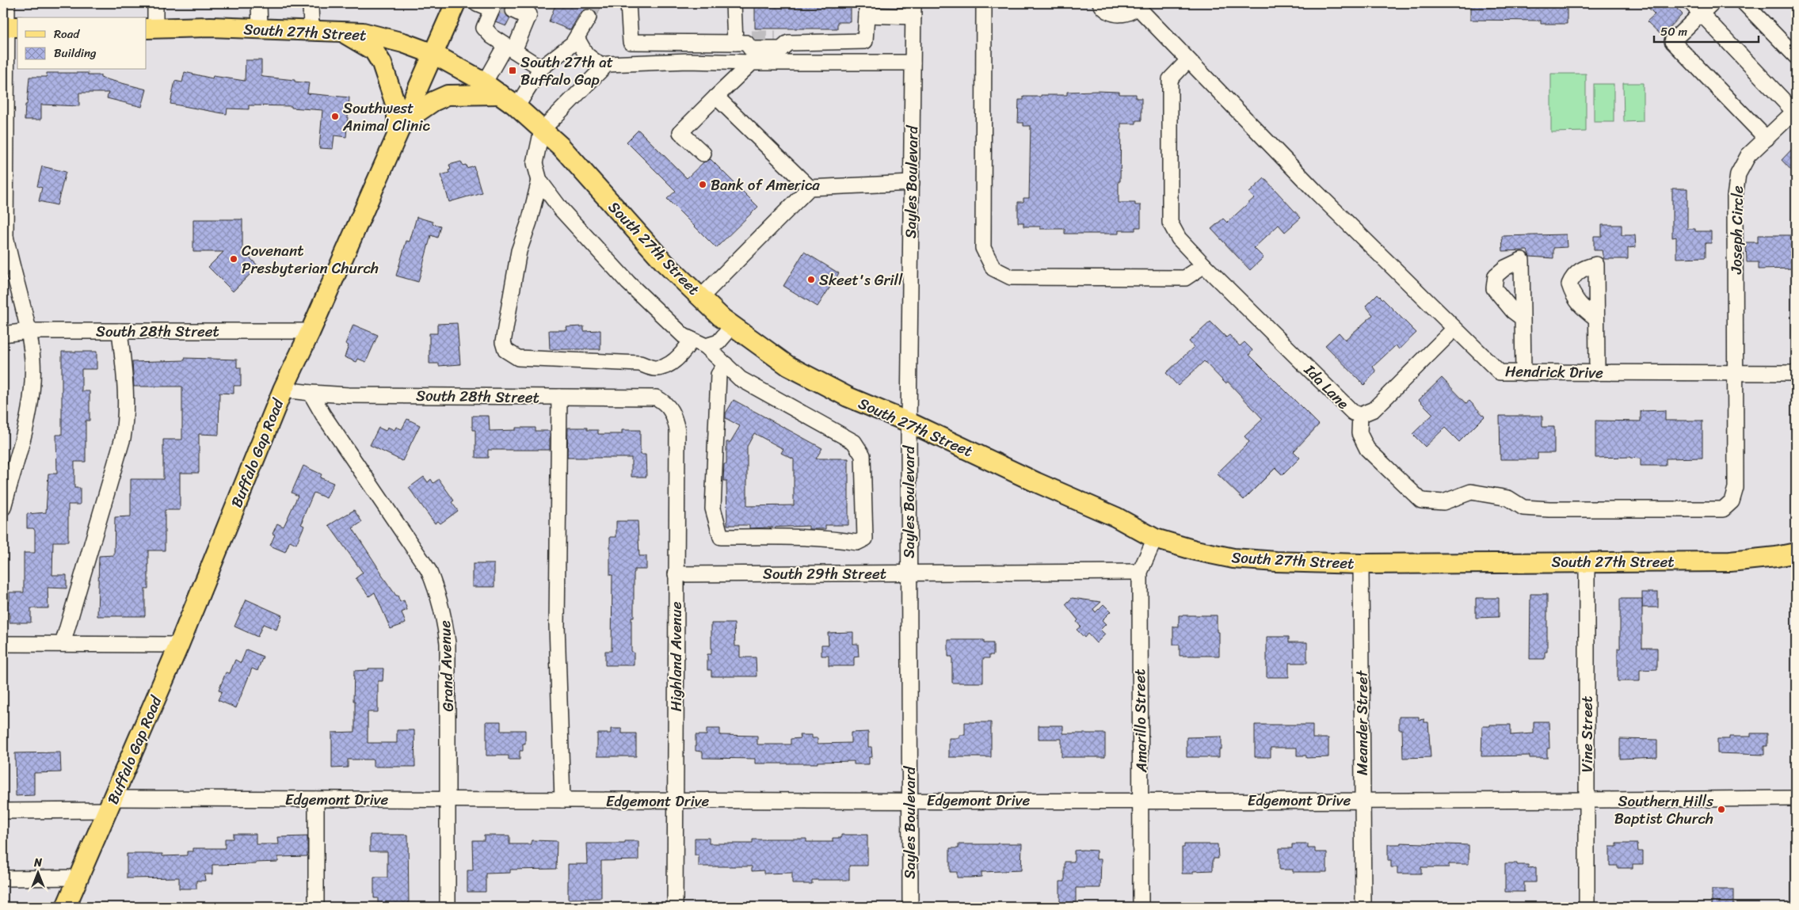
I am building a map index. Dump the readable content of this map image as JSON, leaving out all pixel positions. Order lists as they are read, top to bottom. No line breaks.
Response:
{"streets":{"main road":["South 27th Street","Buffalo Gap Road"],"street":["Sayles Boulevard","Joseph Circle","South 28th Street","Hendrick Drive","Ida Lane","South 29th Street","Highland Avenue","Grand Avenue","Amarillo Street","Meander Street","Vine Street","Edgemont Drive"]},"crossings":[["South 27th Street","Sayles Boulevard"],["South 27th Street","Buffalo Gap Road"],["South 27th Street","Amarillo Street"],["South 27th Street","Meander Street"],["South 27th Street","Vine Street"],["Sayles Boulevard","South 29th Street"],["Sayles Boulevard","Edgemont Drive"],["Joseph Circle","Hendrick Drive"],["Joseph Circle","Ida Lane"],["South 28th Street","Buffalo Gap Road"],["South 28th Street","Highland Avenue"],["South 28th Street","Grand Avenue"],["Hendrick Drive","Ida Lane"],["Buffalo Gap Road","Edgemont Drive"],["South 29th Street","Highland Avenue"],["South 29th Street","Amarillo Street"],["Highland Avenue","Edgemont Drive"],["Grand Avenue","Edgemont Drive"],["Amarillo Street","Edgemont Drive"],["Meander Street","Edgemont Drive"],["Vine Street","Edgemont Drive"]],"places":{"transit":["South 27th at Buffalo Gap"],"other":["Southwest Animal Clinic","Bank of America","Covenant Presbyterian Church","Skeet's Grill","Southern Hills Baptist Church"]},"legend":["Road","Building"],"scale_bar":"50 m","north":"top"}
